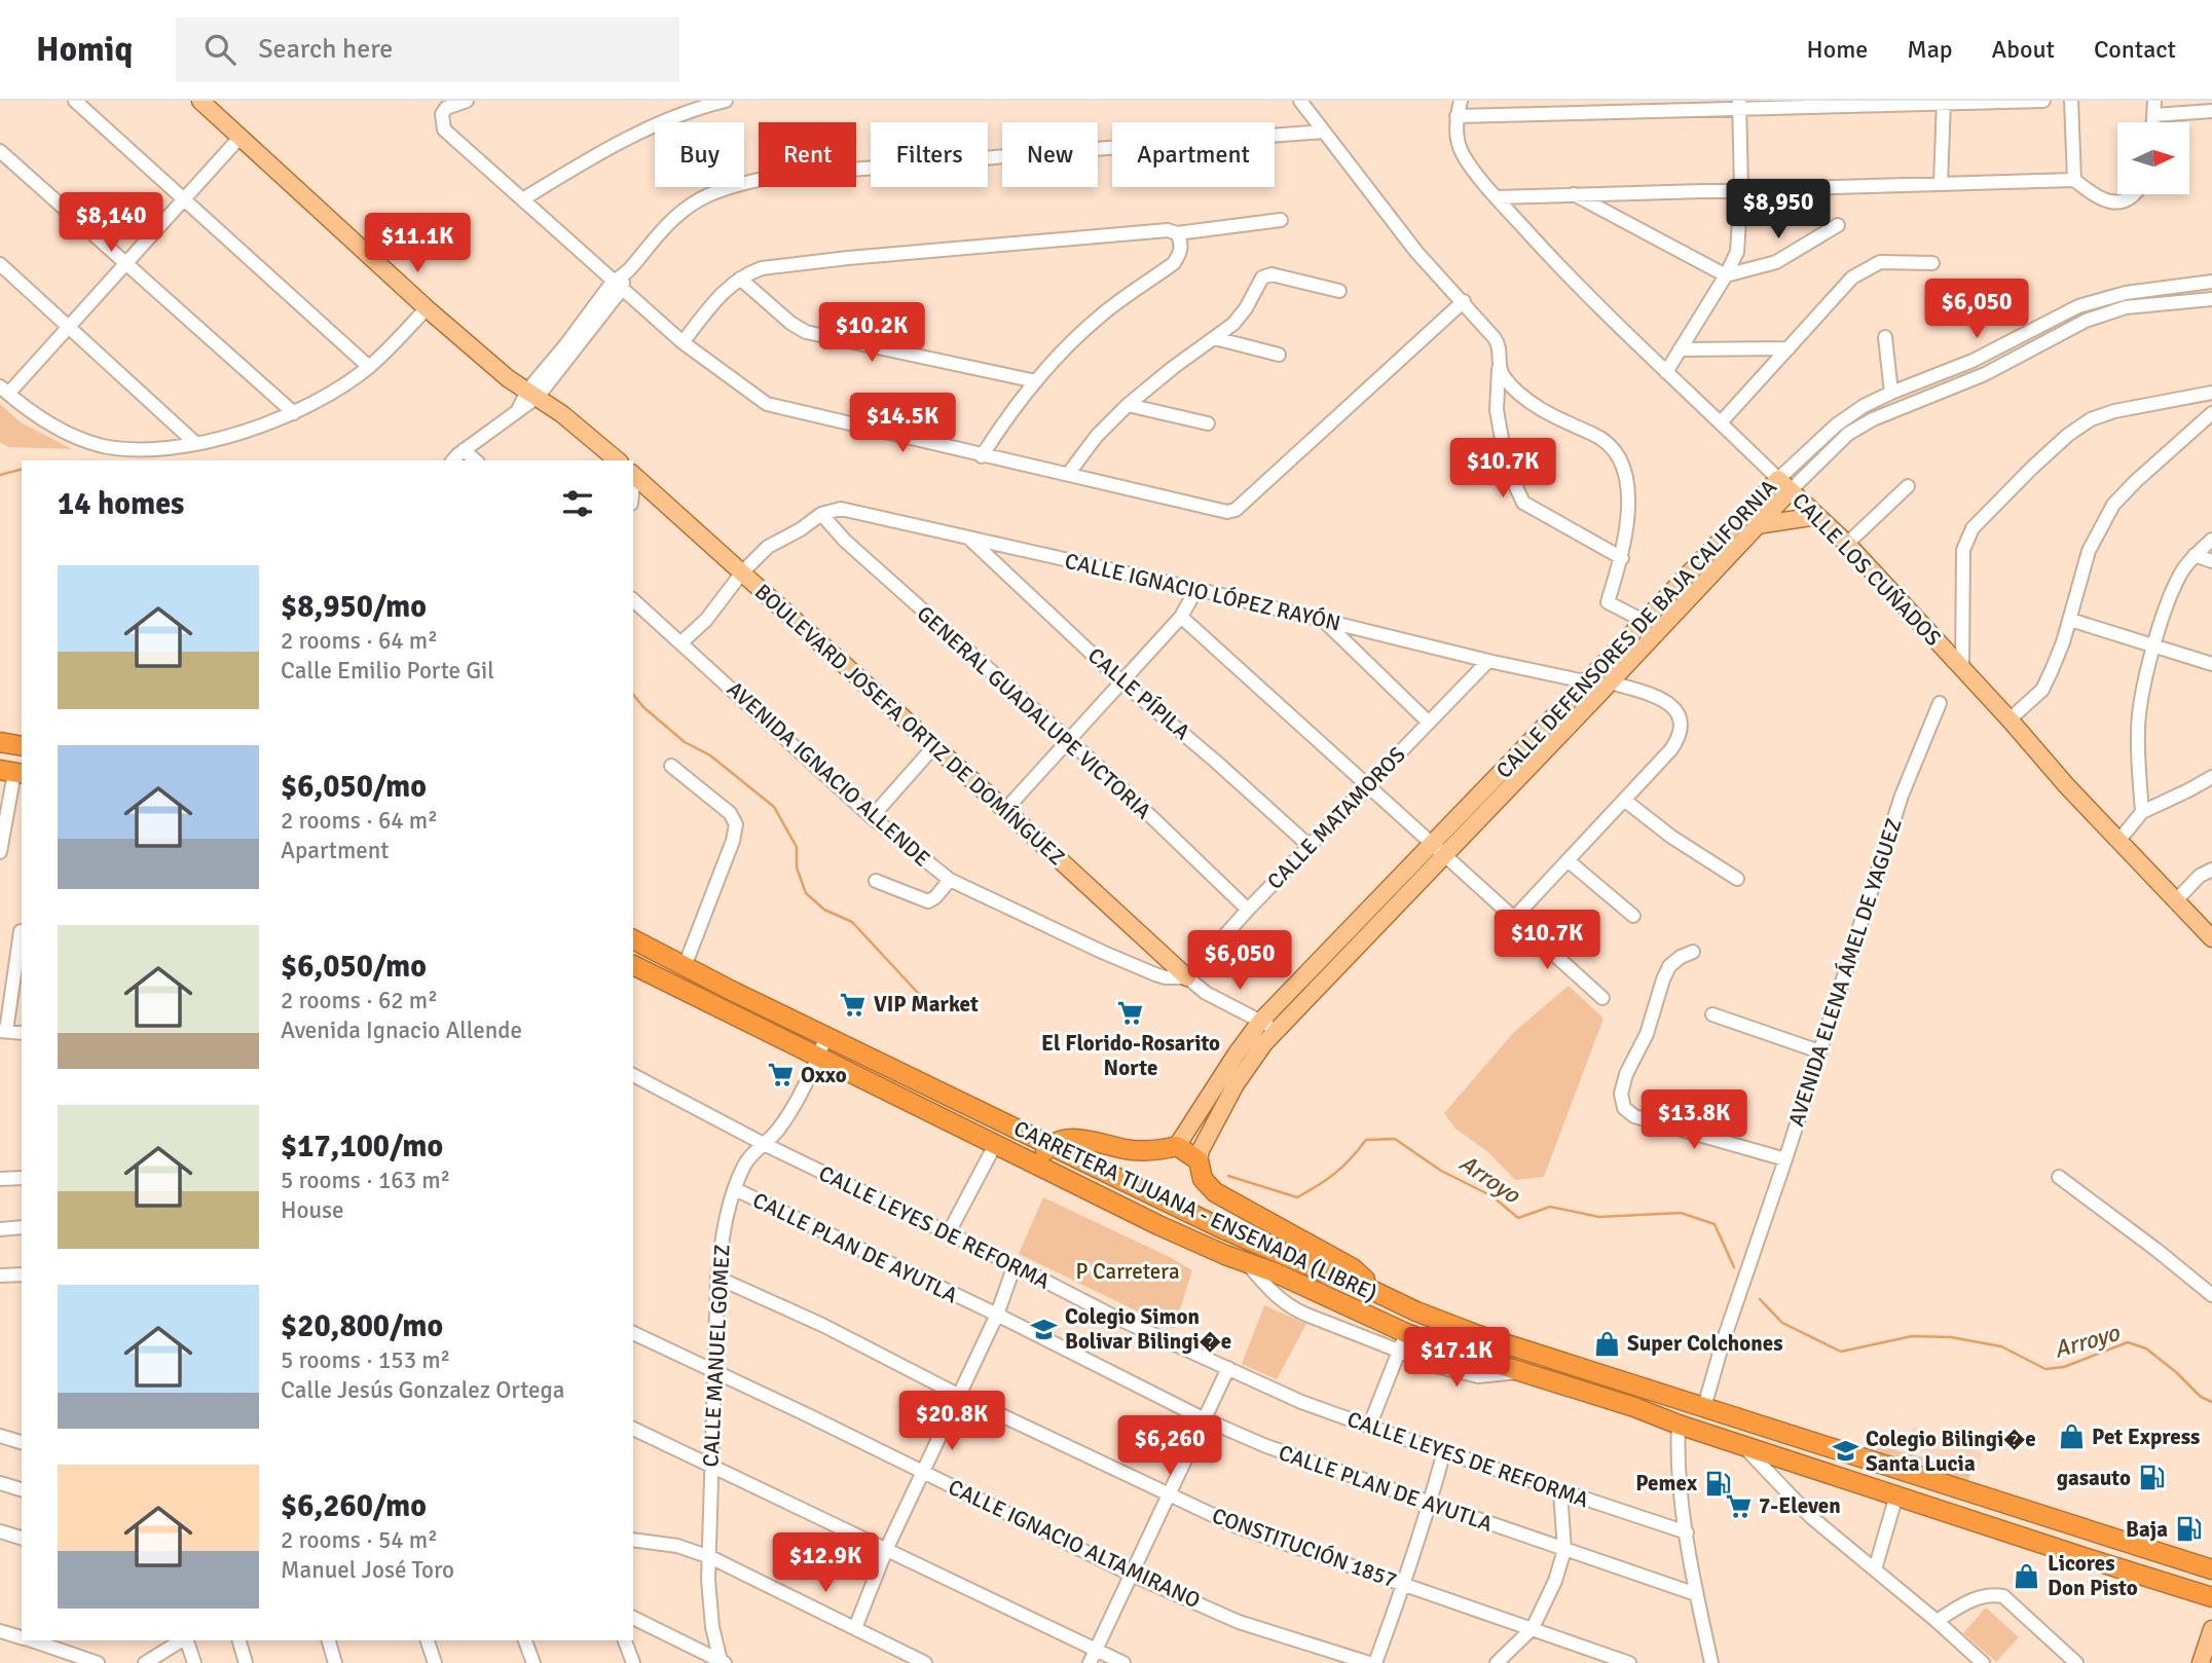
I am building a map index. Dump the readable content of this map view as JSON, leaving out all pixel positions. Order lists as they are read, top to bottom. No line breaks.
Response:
{"streets":{"highway":["CARRETERA TIJUANA - ENSENADA (LIBRE)"],"main road":["CALLE LOS CUÑADOS","CALLE DEFENSORES DE BAJA CALIFORNIA","BOULEVARD JOSEFA ORTIZ DE DOMÍNGUEZ"],"street":["CALLE IGNACIO LÓPEZ RAYÓN","CALLE PÍPILA","GENERAL GUADALUPE VICTORIA","AVENIDA IGNACIO ALLENDE","CALLE MATAMOROS","AVENIDA ELENA ÁMEL DE YAGUEZ","CALLE LEYES DE REFORMA","CALLE PLAN DE AYUTLA","CALLE MANUEL GOMEZ","CALLE IGNACIO ALTAMIRANO","CONSTITUCIÓN 1857"]},"crossings":[["CALLE LOS CUÑADOS","CALLE DEFENSORES DE BAJA CALIFORNIA"],["CALLE IGNACIO LÓPEZ RAYÓN","CALLE DEFENSORES DE BAJA CALIFORNIA"],["CALLE IGNACIO LÓPEZ RAYÓN","CALLE PÍPILA"],["CALLE IGNACIO LÓPEZ RAYÓN","GENERAL GUADALUPE VICTORIA"],["CALLE IGNACIO LÓPEZ RAYÓN","CALLE MATAMOROS"],["CALLE DEFENSORES DE BAJA CALIFORNIA","AVENIDA IGNACIO ALLENDE"],["CALLE PÍPILA","CALLE MATAMOROS"],["GENERAL GUADALUPE VICTORIA","CALLE MATAMOROS"],["BOULEVARD JOSEFA ORTIZ DE DOMÍNGUEZ","AVENIDA IGNACIO ALLENDE"],["BOULEVARD JOSEFA ORTIZ DE DOMÍNGUEZ","CALLE MATAMOROS"],["AVENIDA IGNACIO ALLENDE","CALLE MATAMOROS"],["AVENIDA ELENA ÁMEL DE YAGUEZ","CARRETERA TIJUANA - ENSENADA (LIBRE)"],["CARRETERA TIJUANA - ENSENADA (LIBRE)","CALLE MANUEL GOMEZ"],["CALLE LEYES DE REFORMA","CALLE MANUEL GOMEZ"],["CALLE PLAN DE AYUTLA","CALLE MANUEL GOMEZ"],["CALLE MANUEL GOMEZ","CALLE IGNACIO ALTAMIRANO"],["CALLE MANUEL GOMEZ","CONSTITUCIÓN 1857"]],"water":["Arroyo"],"parks":["P Carretera"],"places":{"supermarket":["VIP Market","El Florido-Rosarito Norte","Oxxo","7-Eleven"],"school or university":["Colegio Simon Bolivar Bilingi�e","Colegio Bilingi�e Santa Lucia"],"shop":["Super Colchones","Pet Express","Licores Don Pisto"],"fuel station":["gasauto","Pemex","Baja"]},"north":"right","page":{"header":"Homiq","search":"Search here","nav":["Home","Map","About","Contact"],"chip":["Buy","Rent","Filters","New","Apartment"],"price":["$8,950","$8,140","$11.1K","$6,050","$10.2K","$14.5K","$10.7K","$10.7K","$6,050","$13.8K","$17.1K","$20.8K","$6,260","$12.9K"],"heading":"14 homes","list":[{"name":"$8,950/mo","note":"2 rooms · 64 m² · Calle Emilio Porte Gil"},{"name":"$6,050/mo","note":"2 rooms · 64 m² · Apartment"},{"name":"$6,050/mo","note":"2 rooms · 62 m² · Avenida Ignacio Allende"},{"name":"$17,100/mo","note":"5 rooms · 163 m² · House"},{"name":"$20,800/mo","note":"5 rooms · 153 m² · Calle Jesús Gonzalez Ortega"},{"name":"$6,260/mo","note":"2 rooms · 54 m² · Manuel José Toro"}]}}
